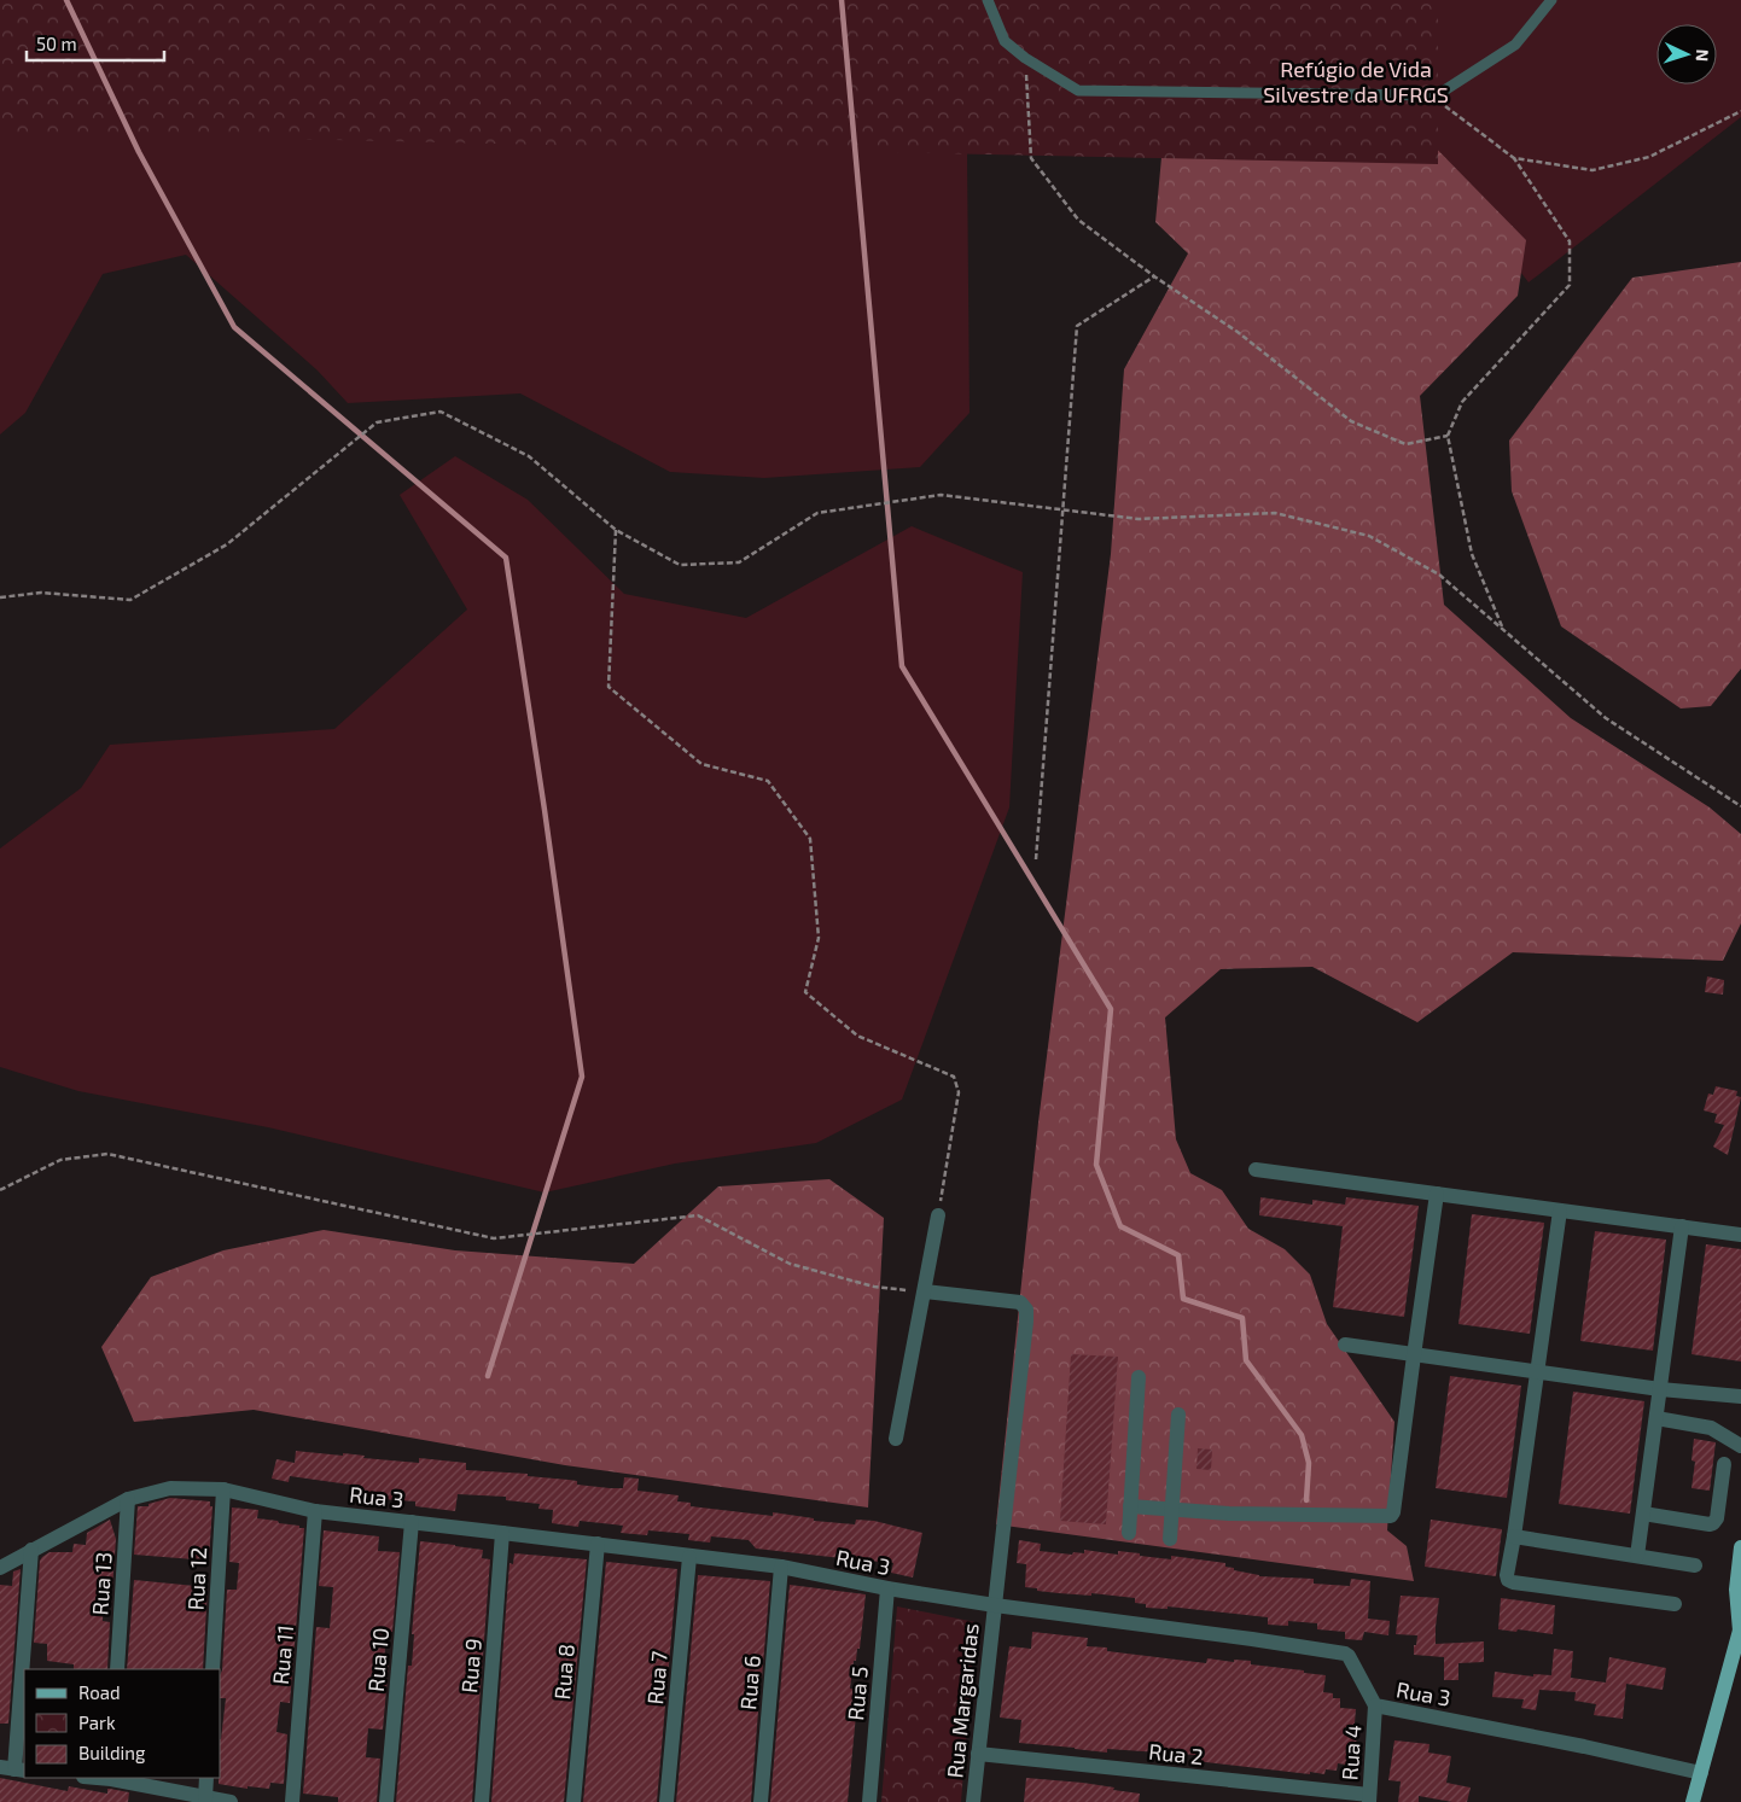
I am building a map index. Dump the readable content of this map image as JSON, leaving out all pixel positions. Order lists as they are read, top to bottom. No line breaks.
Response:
{"streets":{"street":["Rua 3","Rua 12","Rua 13","Rua 11","Rua 10","Rua 9","Rua 8","Rua 7","Rua 6","Rua 5","Rua Margaridas","Rua 4","Rua 2"]},"crossings":[["Rua 3","Rua 12"],["Rua 3","Rua 13"],["Rua 3","Rua 11"],["Rua 3","Rua 10"],["Rua 3","Rua 9"],["Rua 3","Rua 8"],["Rua 3","Rua 7"],["Rua 3","Rua 6"],["Rua 3","Rua 5"],["Rua 3","Rua Margaridas"],["Rua 3","Rua 4"],["Rua Margaridas","Rua 2"],["Rua 4","Rua 2"]],"parks":["Refúgio de Vida Silvestre da UFRGS"],"legend":["Road","Park","Building"],"scale_bar":"50 m","north":"right"}
